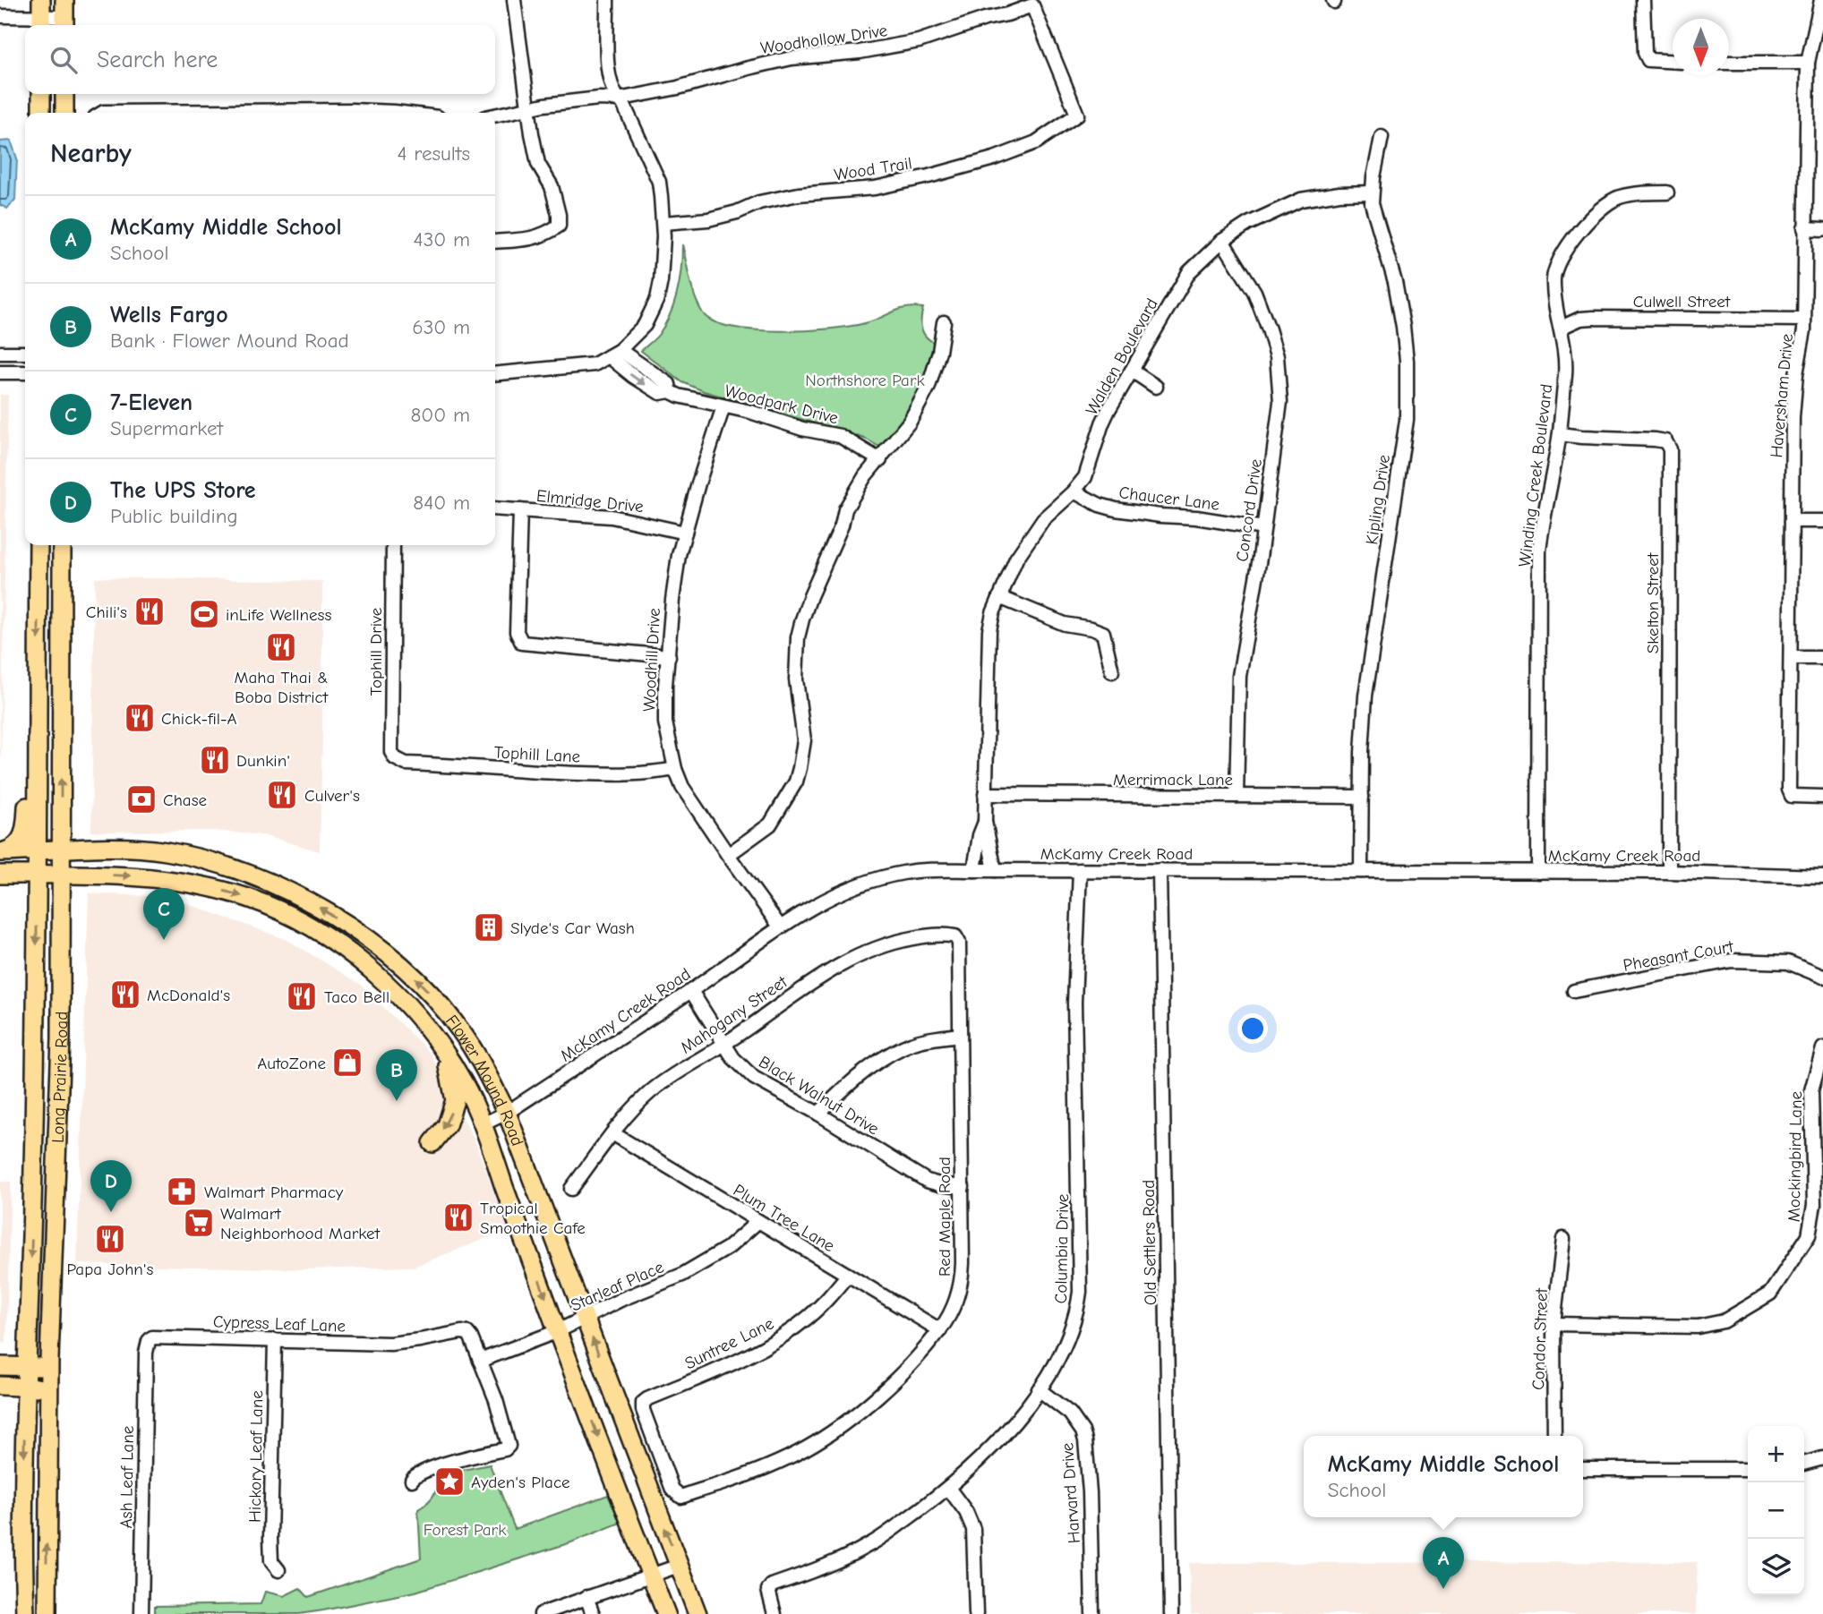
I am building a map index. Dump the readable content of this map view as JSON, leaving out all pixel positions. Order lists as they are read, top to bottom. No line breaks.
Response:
{"streets":{"main road":["Long Prairie Road","Flower Mound Road"],"street":["Woodhollow Drive","Wood Trail","Culwell Street","Walden Boulevard","Haversham Drive","Woodpark Drive","Winding Creek Boulevard","Chaucer Lane","Kipling Drive","Elmridge Drive","Concord Drive","Skelton Street","Tophill Drive","Woodhill Drive","Tophill Lane","Merrimack Lane","McKamy Creek Road","Pheasant Court","Mahogany Street","Black Walnut Drive","Mockingbird Lane","Red Maple Road","Plum Tree Lane","Old Settlers Road","Columbia Drive","Starleaf Place","Cypress Leaf Lane","Condor Street","Suntree Lane","Hickory Leaf Lane","Ash Leaf Lane","Harvard Drive"]},"crossings":[["Woodhollow Drive","Wood Trail"],["Culwell Street","Haversham Drive"],["Culwell Street","Winding Creek Boulevard"],["Walden Boulevard","Chaucer Lane"],["Walden Boulevard","Kipling Drive"],["Walden Boulevard","Concord Drive"],["Walden Boulevard","Merrimack Lane"],["Walden Boulevard","McKamy Creek Road"],["Woodpark Drive","Woodhill Drive"],["Winding Creek Boulevard","Skelton Street"],["Winding Creek Boulevard","McKamy Creek Road"],["Chaucer Lane","Concord Drive"],["Kipling Drive","Merrimack Lane"],["Kipling Drive","McKamy Creek Road"],["Elmridge Drive","Woodhill Drive"],["Concord Drive","Merrimack Lane"],["Skelton Street","McKamy Creek Road"],["Tophill Drive","Tophill Lane"],["Woodhill Drive","Tophill Lane"],["Woodhill Drive","McKamy Creek Road"],["McKamy Creek Road","Flower Mound Road"],["McKamy Creek Road","Black Walnut Drive"],["McKamy Creek Road","Old Settlers Road"],["McKamy Creek Road","Columbia Drive"],["Mahogany Street","Black Walnut Drive"],["Mahogany Street","Red Maple Road"],["Mahogany Street","Plum Tree Lane"],["Long Prairie Road","Flower Mound Road"],["Flower Mound Road","Starleaf Place"],["Black Walnut Drive","Red Maple Road"],["Mockingbird Lane","Condor Street"],["Red Maple Road","Plum Tree Lane"],["Red Maple Road","Suntree Lane"],["Plum Tree Lane","Starleaf Place"],["Plum Tree Lane","Suntree Lane"],["Columbia Drive","Harvard Drive"],["Starleaf Place","Cypress Leaf Lane"],["Cypress Leaf Lane","Hickory Leaf Lane"],["Cypress Leaf Lane","Ash Leaf Lane"]],"parks":["Northshore Park","Forest Park"],"places":{"restaurant":["Chili's","Maha Thai & Boba District","Chick-fil-A","Dunkin'","Culver's","McDonald's","Taco Bell","Tropical Smoothie Cafe","Papa John's"],"sports":["inLife Wellness"],"bank":["Chase"],"building":["Slyde's Car Wash"],"shop":["AutoZone"],"pharmacy":["Walmart Pharmacy"],"supermarket":["Walmart Neighborhood Market"],"place":["Ayden's Place"]},"north":"bottom","page":{"search":"Search here","heading":["Nearby","4 results"],"list":[{"mark":"A","name":"McKamy Middle School","note":"School","value":"430 m"},{"mark":"B","name":"Wells Fargo","note":"Bank · Flower Mound Road","value":"630 m"},{"mark":"C","name":"7-Eleven","note":"Supermarket","value":"800 m"},{"mark":"D","name":"The UPS Store","note":"Public building","value":"840 m"}],"pins":["C","B","D","A"],"map_buttons":["+","−"],"popup":["McKamy Middle School","School"]}}
